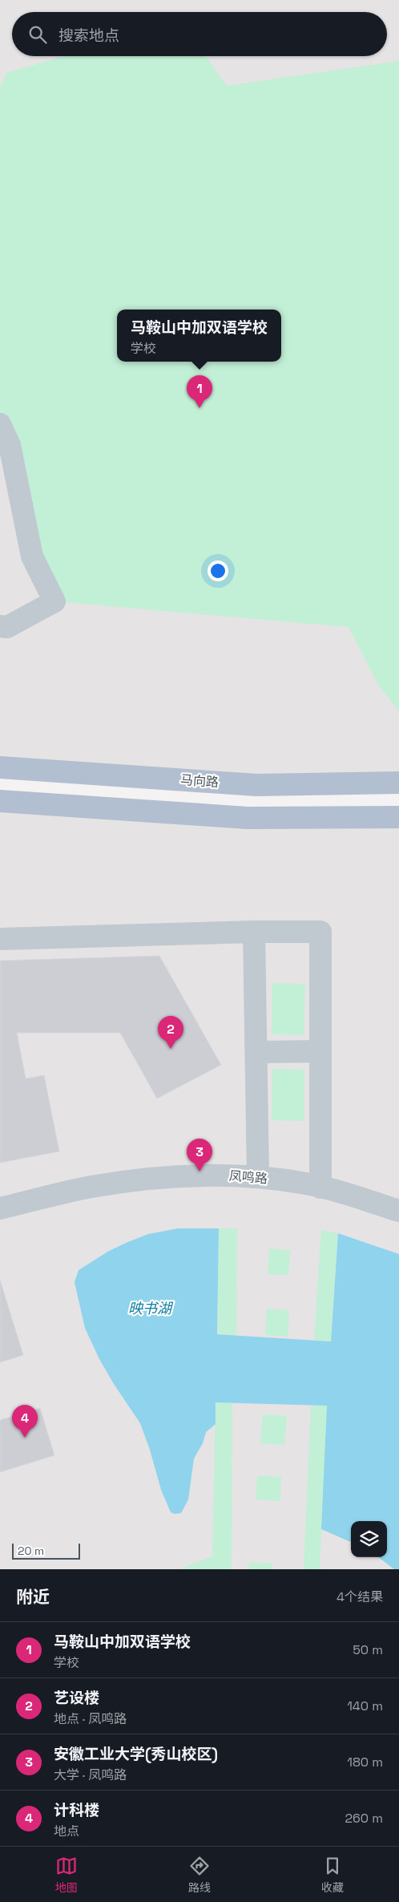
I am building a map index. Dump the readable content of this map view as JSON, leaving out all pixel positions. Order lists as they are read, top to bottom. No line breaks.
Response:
{"streets":{"main road":["马向路"],"street":["凤鸣路"]},"water":["映书湖"],"scale_bar":"20 m","page":{"search":"搜索地点","popup":["马鞍山中加双语学校","学校"],"pins":["1","2","3","4"],"scale":"20 m","heading":["附近","4个结果"],"list":[{"mark":"1","name":"马鞍山中加双语学校","note":"学校","value":"50 m"},{"mark":"2","name":"艺设楼","note":"地点 · 凤鸣路","value":"140 m"},{"mark":"3","name":"安徽工业大学(秀山校区)","note":"大学 · 凤鸣路","value":"180 m"},{"mark":"4","name":"计科楼","note":"地点","value":"260 m"}],"nav":["地图","路线","收藏"]}}
